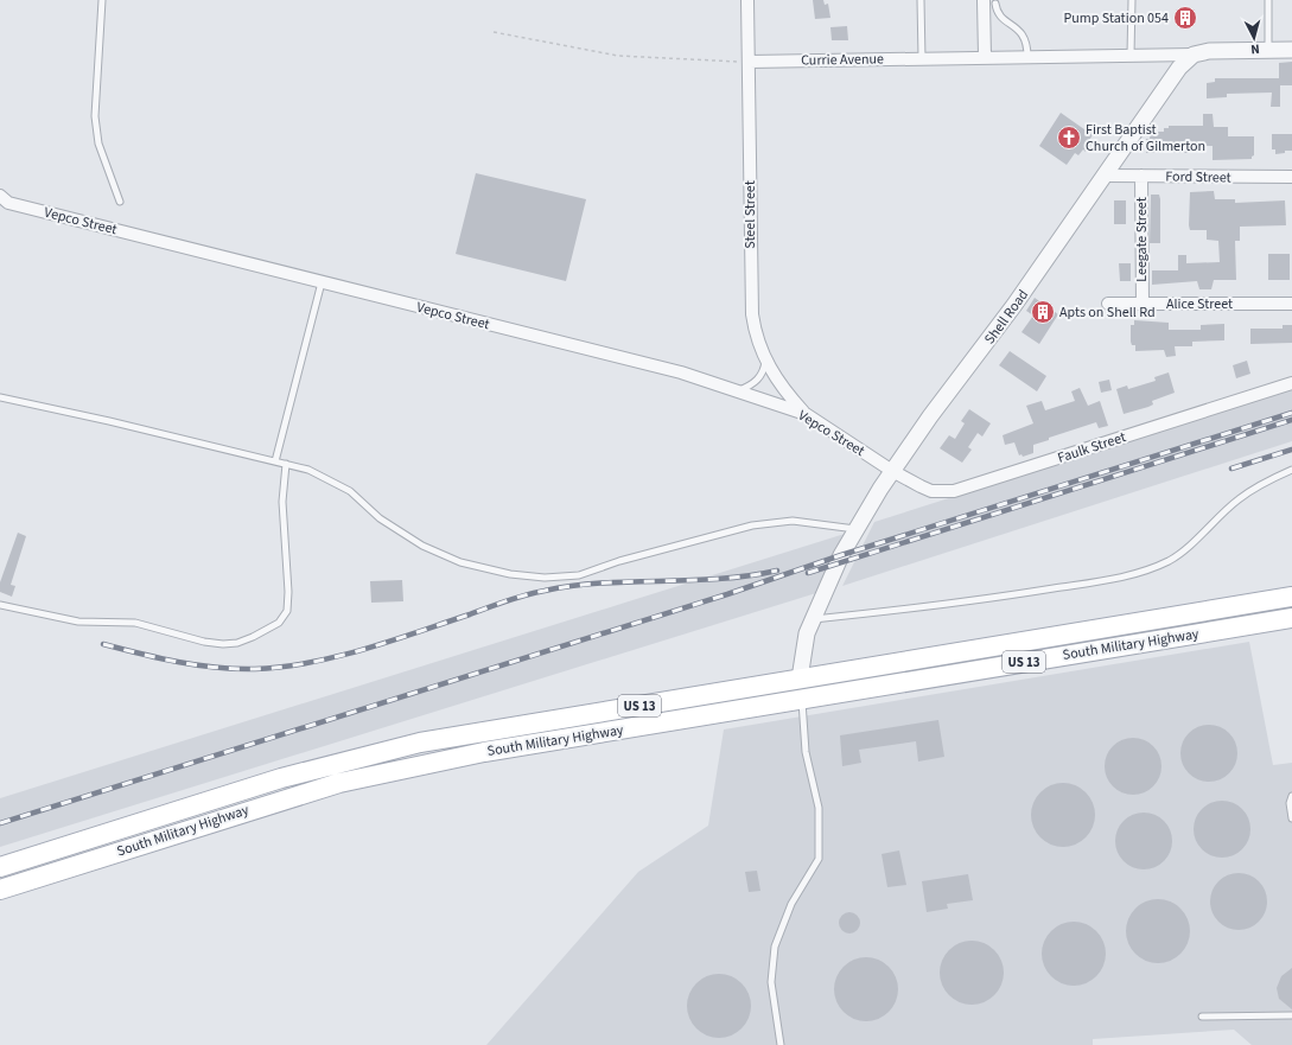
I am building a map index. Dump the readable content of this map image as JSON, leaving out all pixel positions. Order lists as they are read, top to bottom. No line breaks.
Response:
{"streets":{"main road":["South Military Highway","US 13"],"street":["Currie Avenue","Ford Street","Steel Street","Vepco Street","Leegate Street","Alice Street","Shell Road","Faulk Street"]},"crossings":[["Currie Avenue","Steel Street"],["Currie Avenue","Shell Road"],["Ford Street","Leegate Street"],["Ford Street","Shell Road"],["Steel Street","Vepco Street"],["Vepco Street","Shell Road"],["Vepco Street","Faulk Street"],["Leegate Street","Alice Street"],["Shell Road","Faulk Street"],["Shell Road","South Military Highway"]],"places":{"building":["Pump Station 054","Apts on Shell Rd"],"church":["First Baptist Church of Gilmerton"]},"north":"bottom"}
